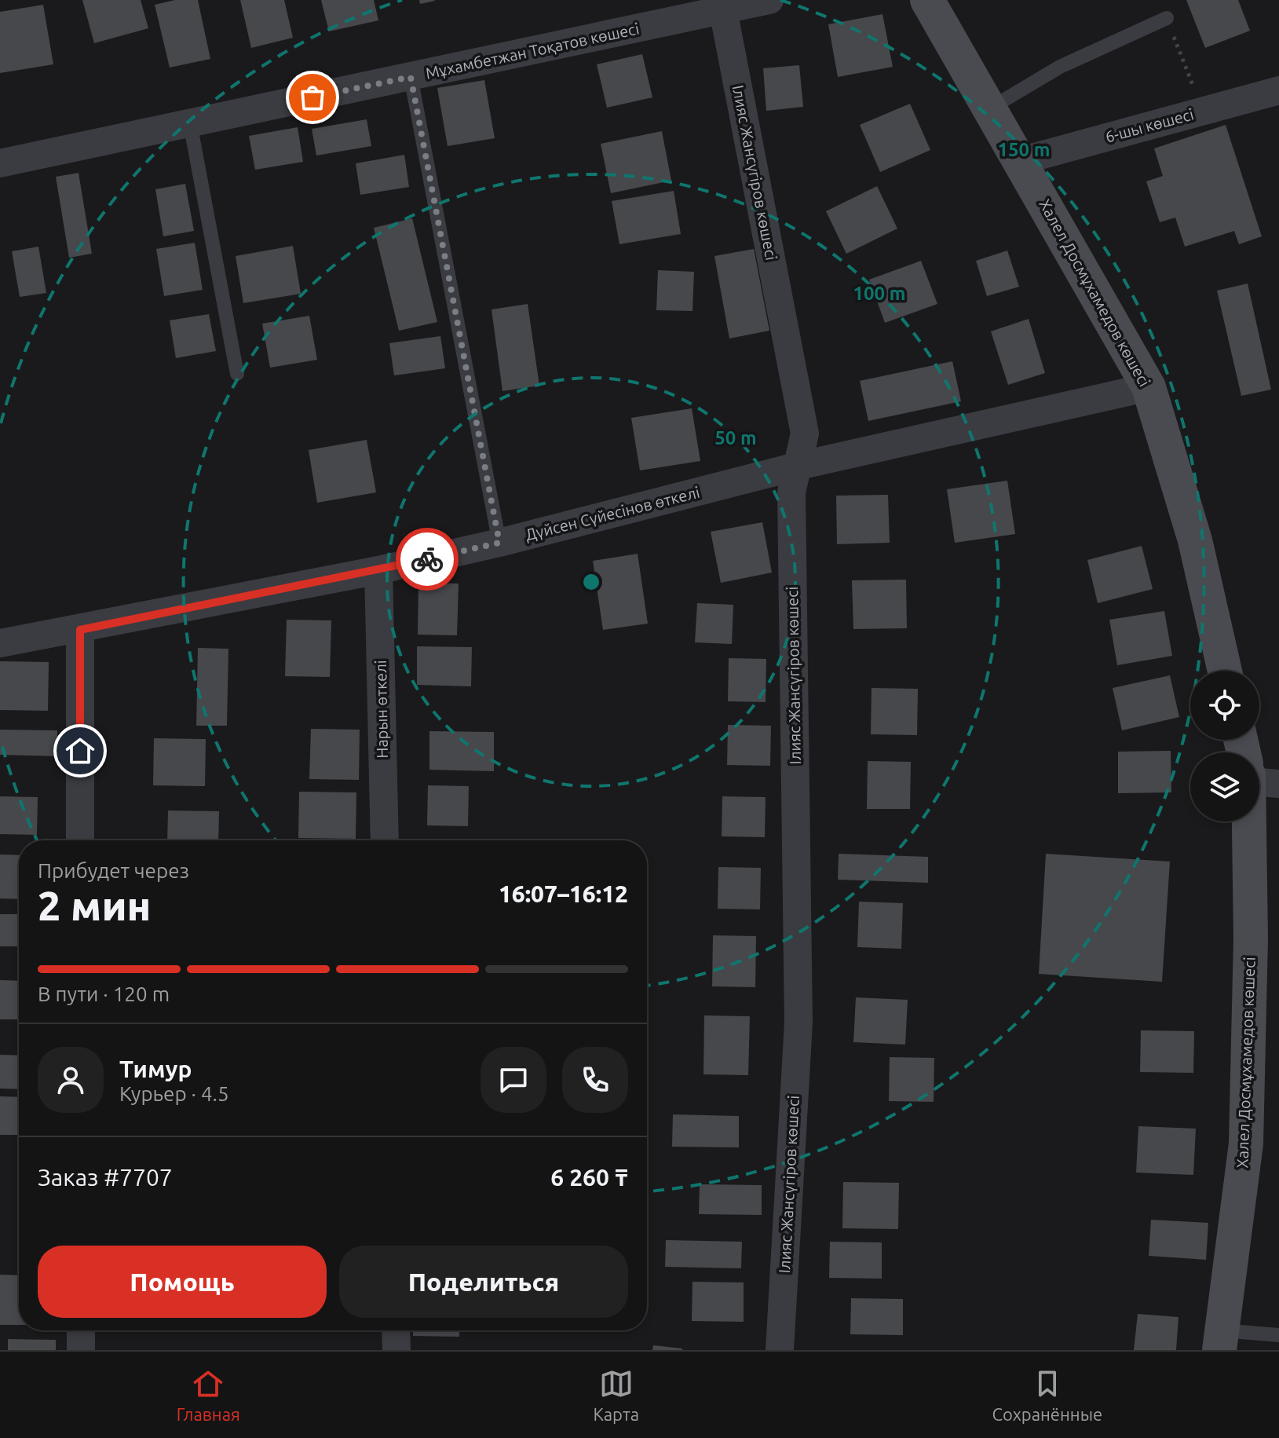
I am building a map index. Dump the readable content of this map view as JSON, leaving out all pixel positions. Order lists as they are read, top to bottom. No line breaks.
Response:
{"streets":{"street":["Мұхамбетжан Тоқатов көшесі","6-шы көшесі","Ілияс Жансүгіров көшесі","Халел Досмұхамедов көшесі","Дүйсен Сүйесінов өткелі","Нарын өткелі"]},"crossings":[["Мұхамбетжан Тоқатов көшесі","Ілияс Жансүгіров көшесі"],["6-шы көшесі","Халел Досмұхамедов көшесі"],["Ілияс Жансүгіров көшесі","Дүйсен Сүйесінов өткелі"],["Халел Досмұхамедов көшесі","Дүйсен Сүйесінов өткелі"],["Дүйсен Сүйесінов өткелі","Нарын өткелі"]],"page":{"heading":["2 мин","Прибудет через","16:07–16:12"],"panel":["Тимур","Курьер · 4.5","Заказ #7707","6 260 ₸"],"bar":"В пути · 120 m","buttons":["Помощь","Поделиться"],"tabs":["Главная","Карта","Сохранённые"]},"rings":["150 m","100 m","50 m"]}
